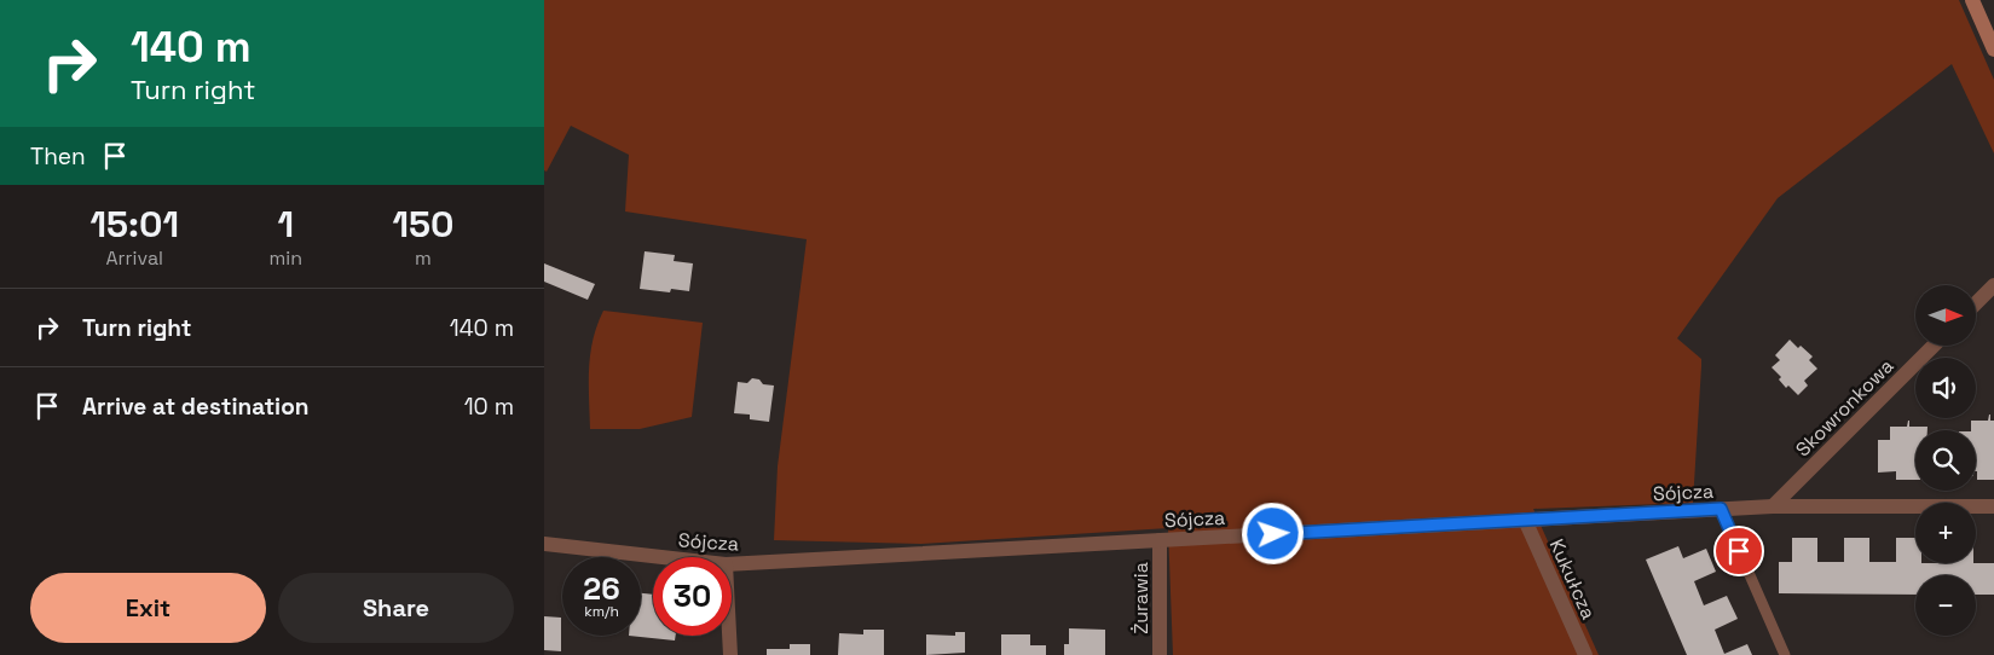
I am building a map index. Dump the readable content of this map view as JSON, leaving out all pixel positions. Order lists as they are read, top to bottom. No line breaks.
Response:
{"streets":{"street":["Skowronkowa","Sójcza","Kukułcza","Żurawia"]},"crossings":[["Skowronkowa","Sójcza"],["Sójcza","Kukułcza"],["Sójcza","Żurawia"]],"north":"right","page":{"turn":["140 m","Turn right"],"then":"Then","eta":["15:01","Arrival","1","min","150","m"],"map_buttons":["+","−"],"list":[{"name":"Turn right","value":"140 m"},{"name":"Arrive at destination","value":"10 m"}],"speed":"26 km/h","limit":"30","buttons":["Exit","Share"]}}
